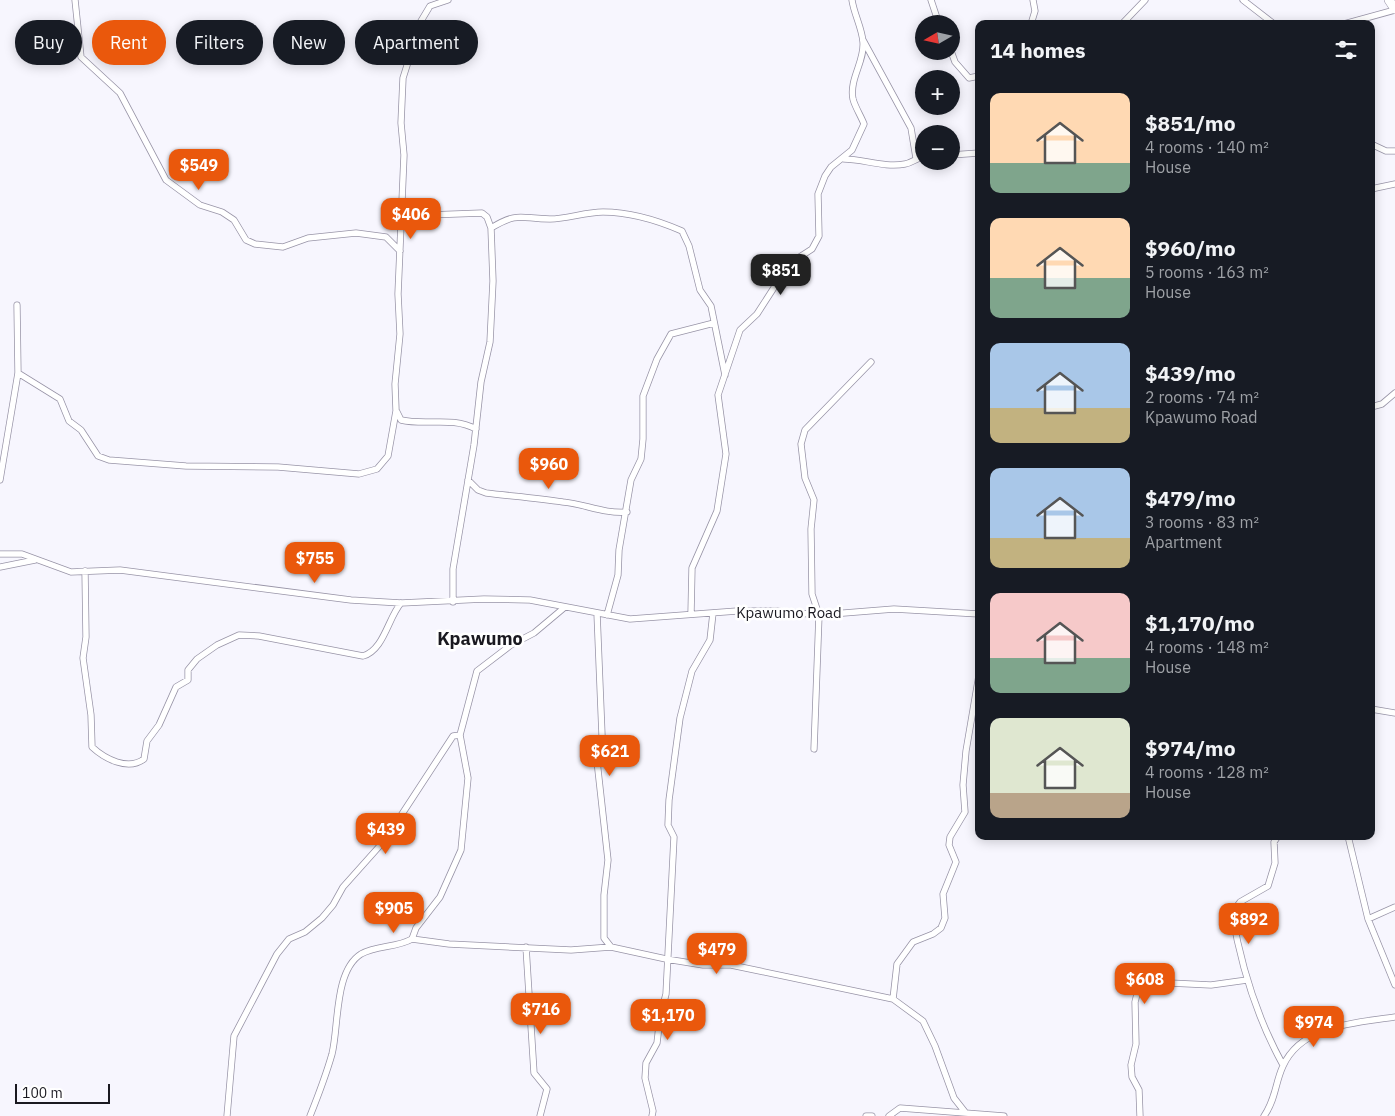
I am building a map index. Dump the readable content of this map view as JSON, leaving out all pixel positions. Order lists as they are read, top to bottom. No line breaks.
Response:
{"streets":{"street":["Kpawumo Road"]},"districts":["Kpawumo"],"scale_bar":"100 m","north":"left","page":{"map_buttons":["+","−"],"chip":["Buy","Rent","Filters","New","Apartment"],"heading":"14 homes","list":[{"name":"$851/mo","note":"4 rooms · 140 m² · House"},{"name":"$960/mo","note":"5 rooms · 163 m² · House"},{"name":"$439/mo","note":"2 rooms · 74 m² · Kpawumo Road"},{"name":"$479/mo","note":"3 rooms · 83 m² · Apartment"},{"name":"$1,170/mo","note":"4 rooms · 148 m² · House"},{"name":"$974/mo","note":"4 rooms · 128 m² · House"}],"price":["$549","$406","$851","$960","$755","$621","$439","$905","$892","$479","$608","$716","$1,170","$974"],"scale":"100 m"}}
